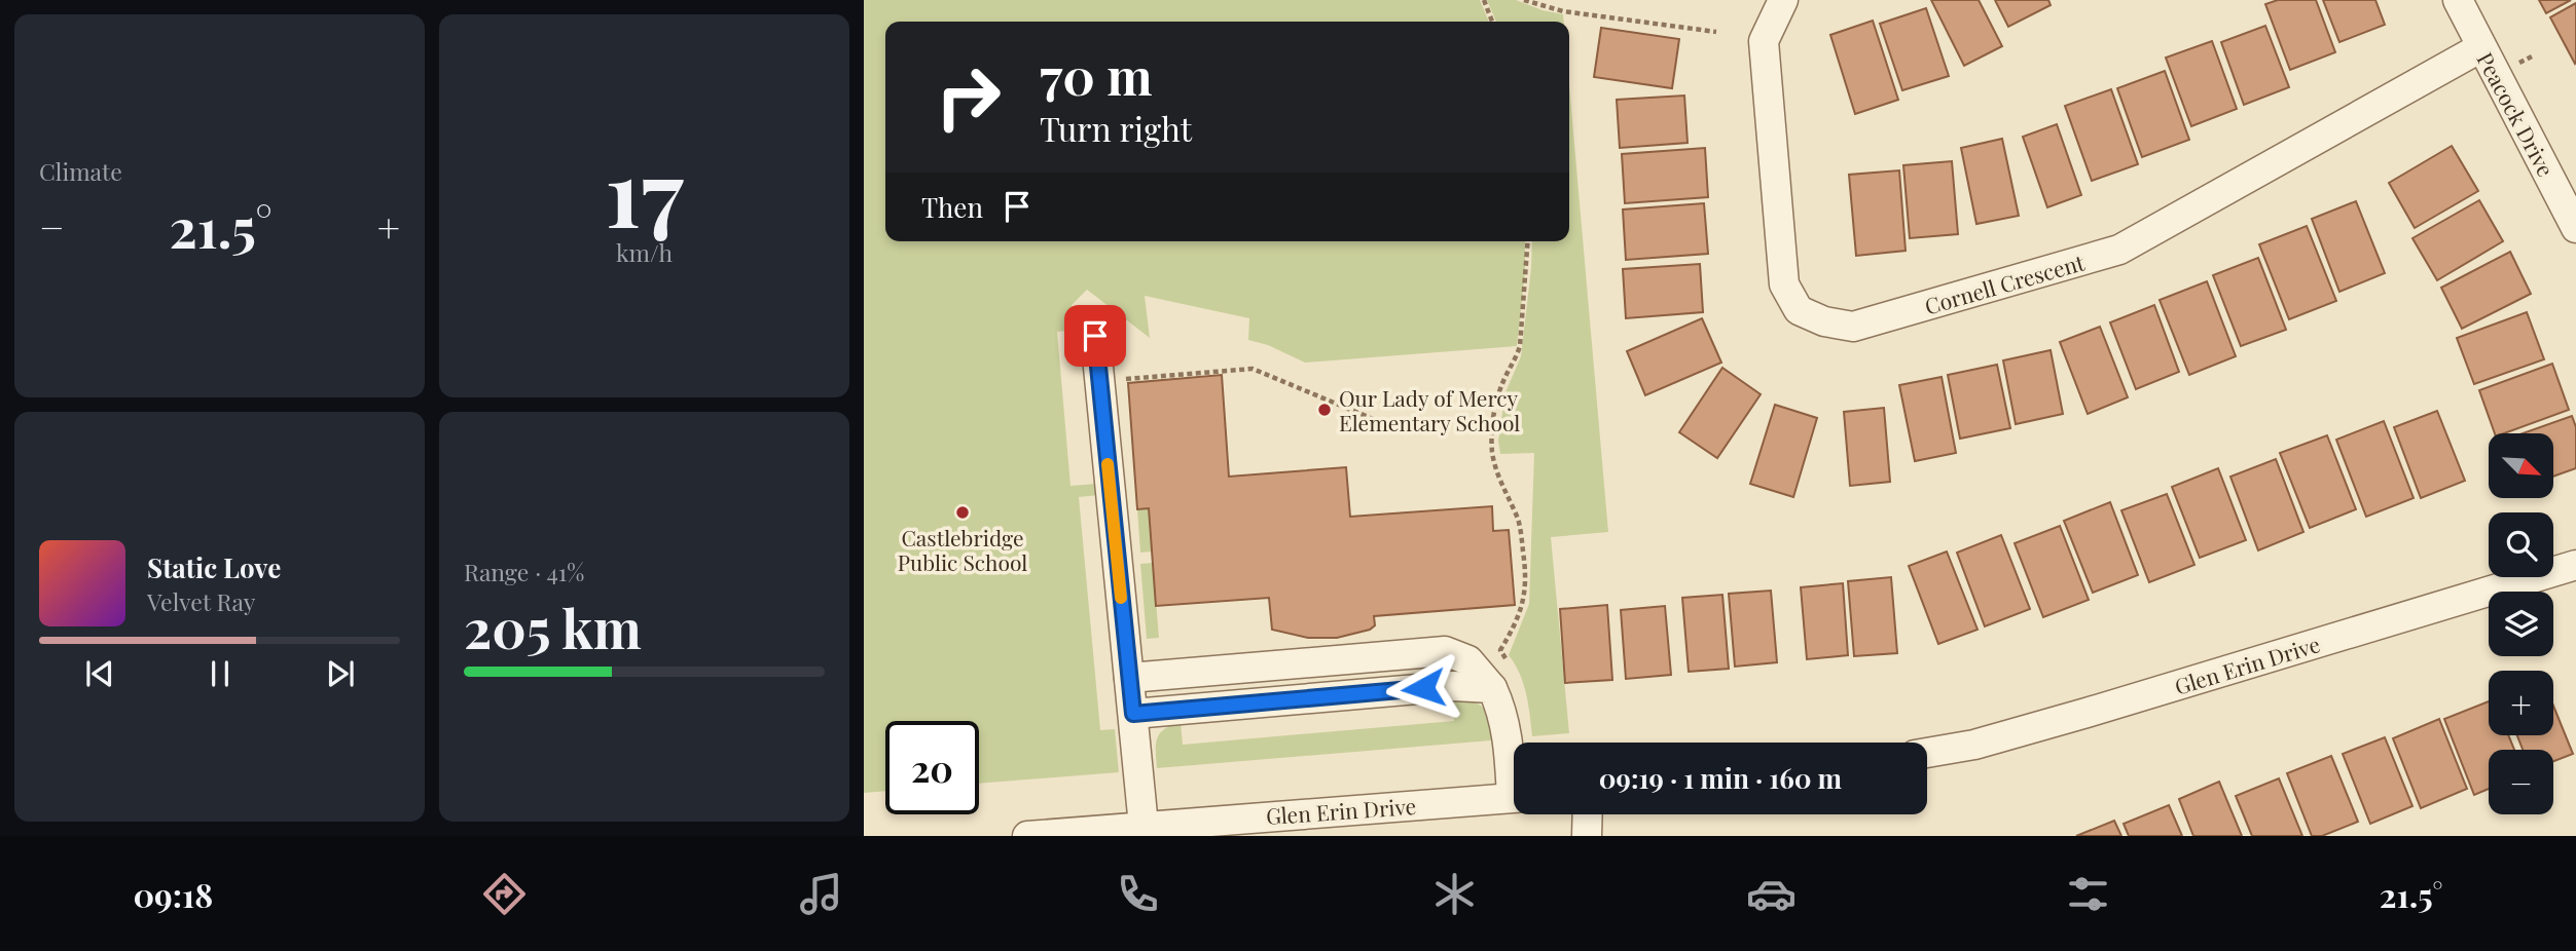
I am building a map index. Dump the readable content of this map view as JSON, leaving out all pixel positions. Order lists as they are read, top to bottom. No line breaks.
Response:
{"streets":{"street":["Peacock Drive","Cornell Crescent","Glen Erin Drive"]},"crossings":[["Peacock Drive","Cornell Crescent"]],"places":["Our Lady of Mercy Elementary School","Castlebridge Public School"],"north":"bottom right","page":{"tile":["Climate",["17","km/h"],["Range · 41%","205 km"]],"turn":["70 m","Turn right"],"then":"Then","heat":["−","21.5°","+"],"map_buttons":["+","−"],"song":["Static Love","Velvet Ray"],"limit":"20","trip":"09:19 · 1 min · 160 m","tabs":["09:18","21.5°"]}}
